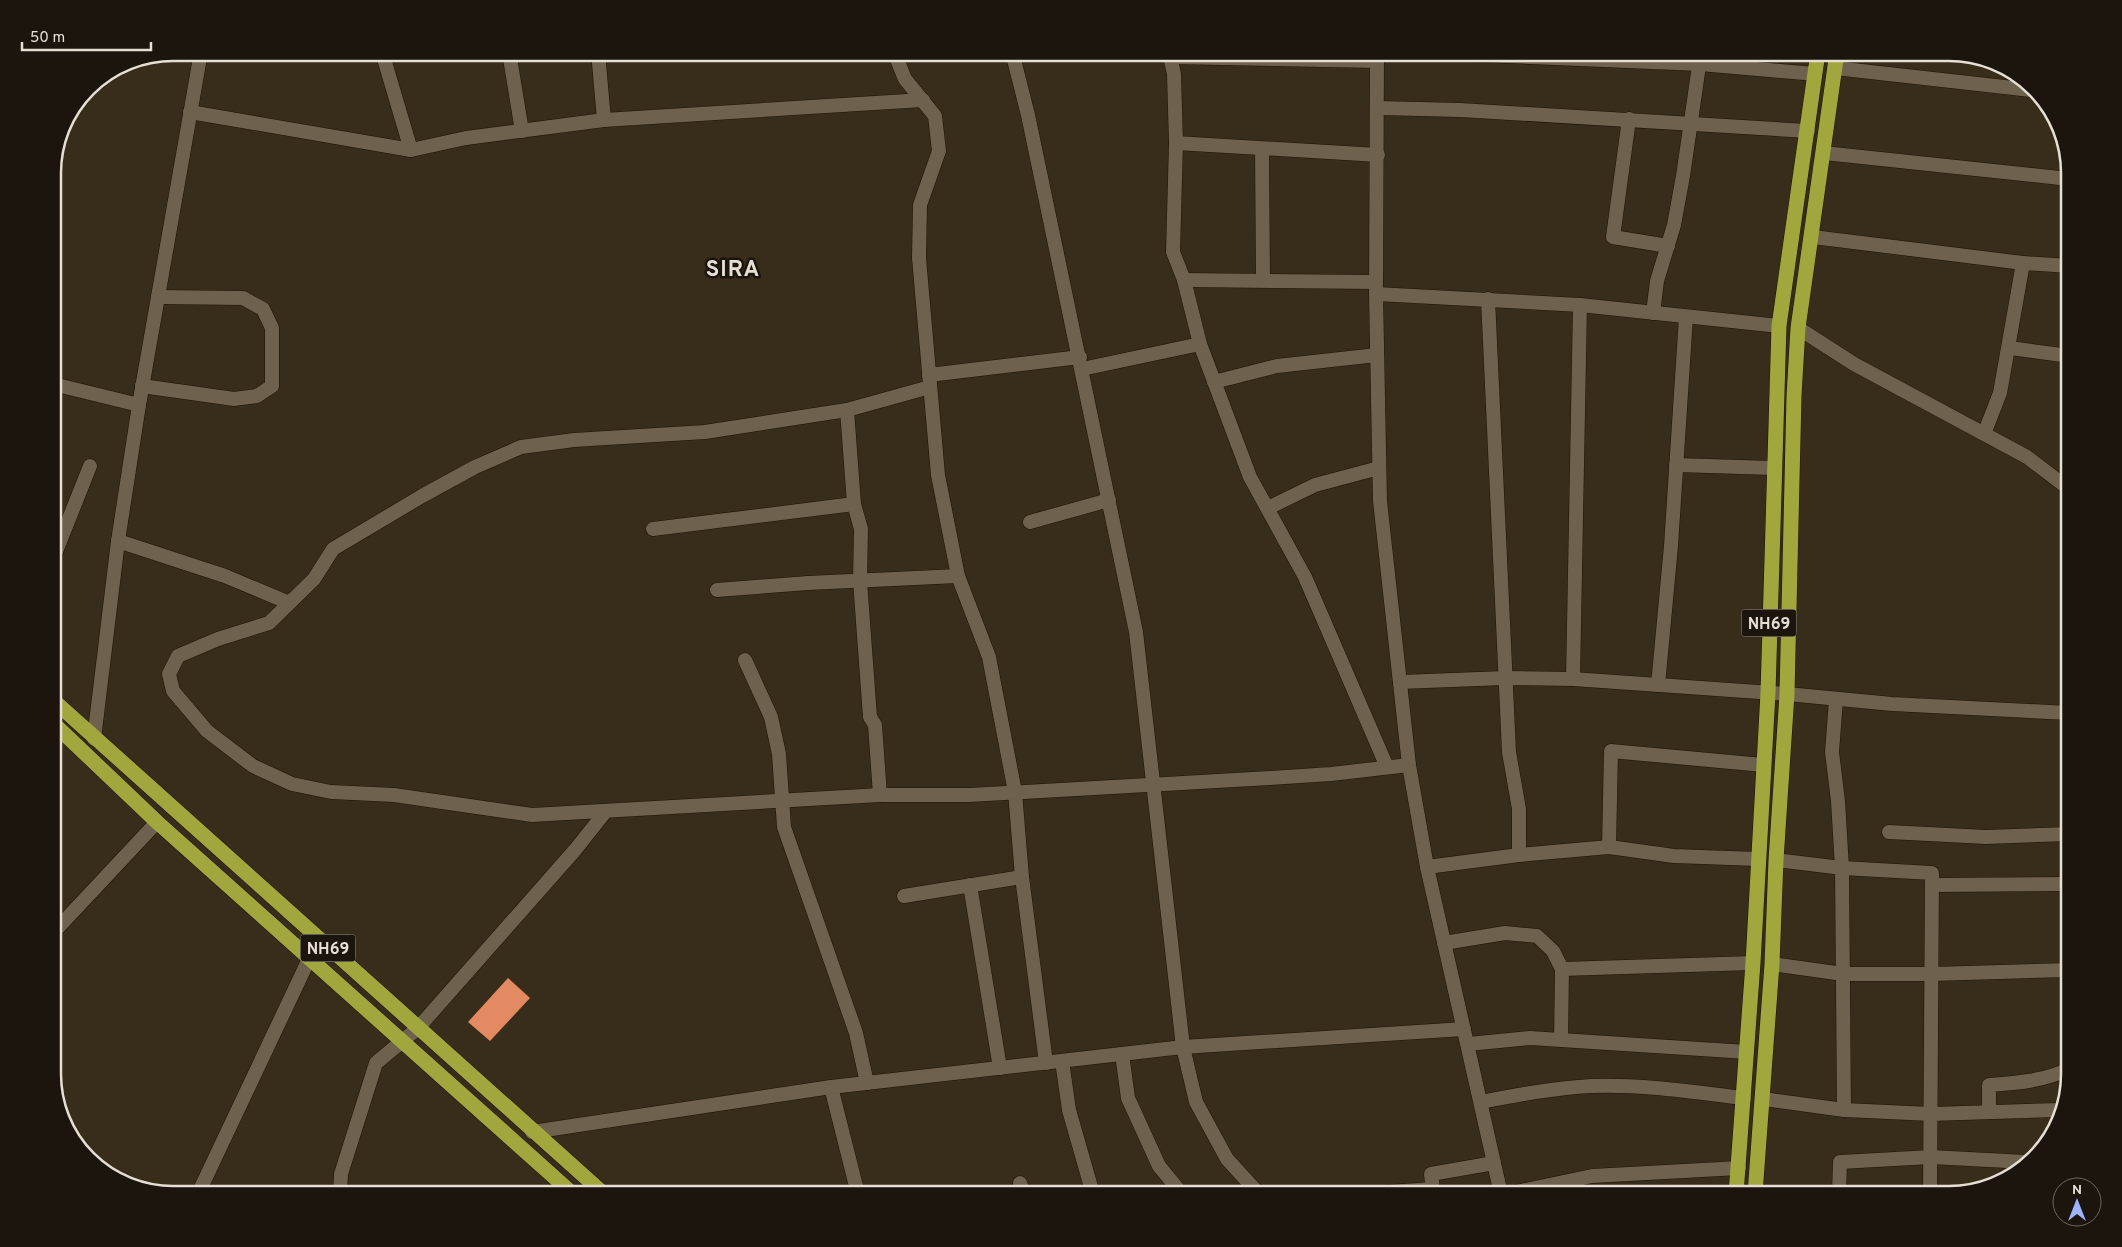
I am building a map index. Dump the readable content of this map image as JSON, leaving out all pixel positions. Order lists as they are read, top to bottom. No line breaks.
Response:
{"streets":{"highway":["NH69"]},"districts":["SIRA"],"scale_bar":"50 m","north":"top"}
